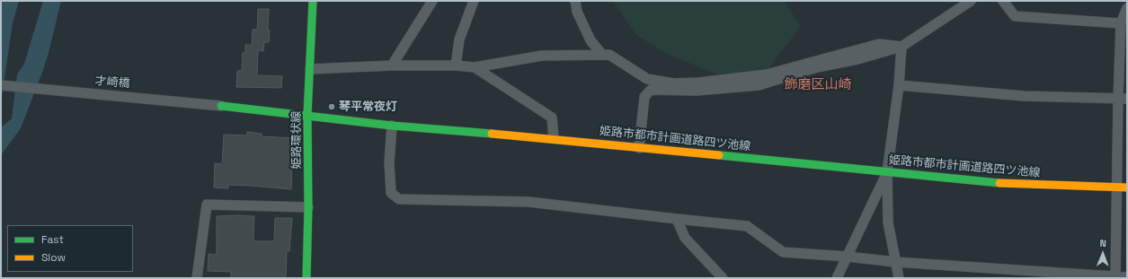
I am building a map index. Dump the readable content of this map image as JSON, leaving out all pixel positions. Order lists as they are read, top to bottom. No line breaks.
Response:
{"streets":{"street":["才崎橋","姫路市都市計画道路四ツ池線","姫路環状線"]},"crossings":[["才崎橋","姫路市都市計画道路四ツ池線"],["姫路市都市計画道路四ツ池線","姫路環状線"]],"districts":["飾磨区山崎"],"places":["琴平常夜灯"],"legend":["Fast","Slow"],"north":"top"}
